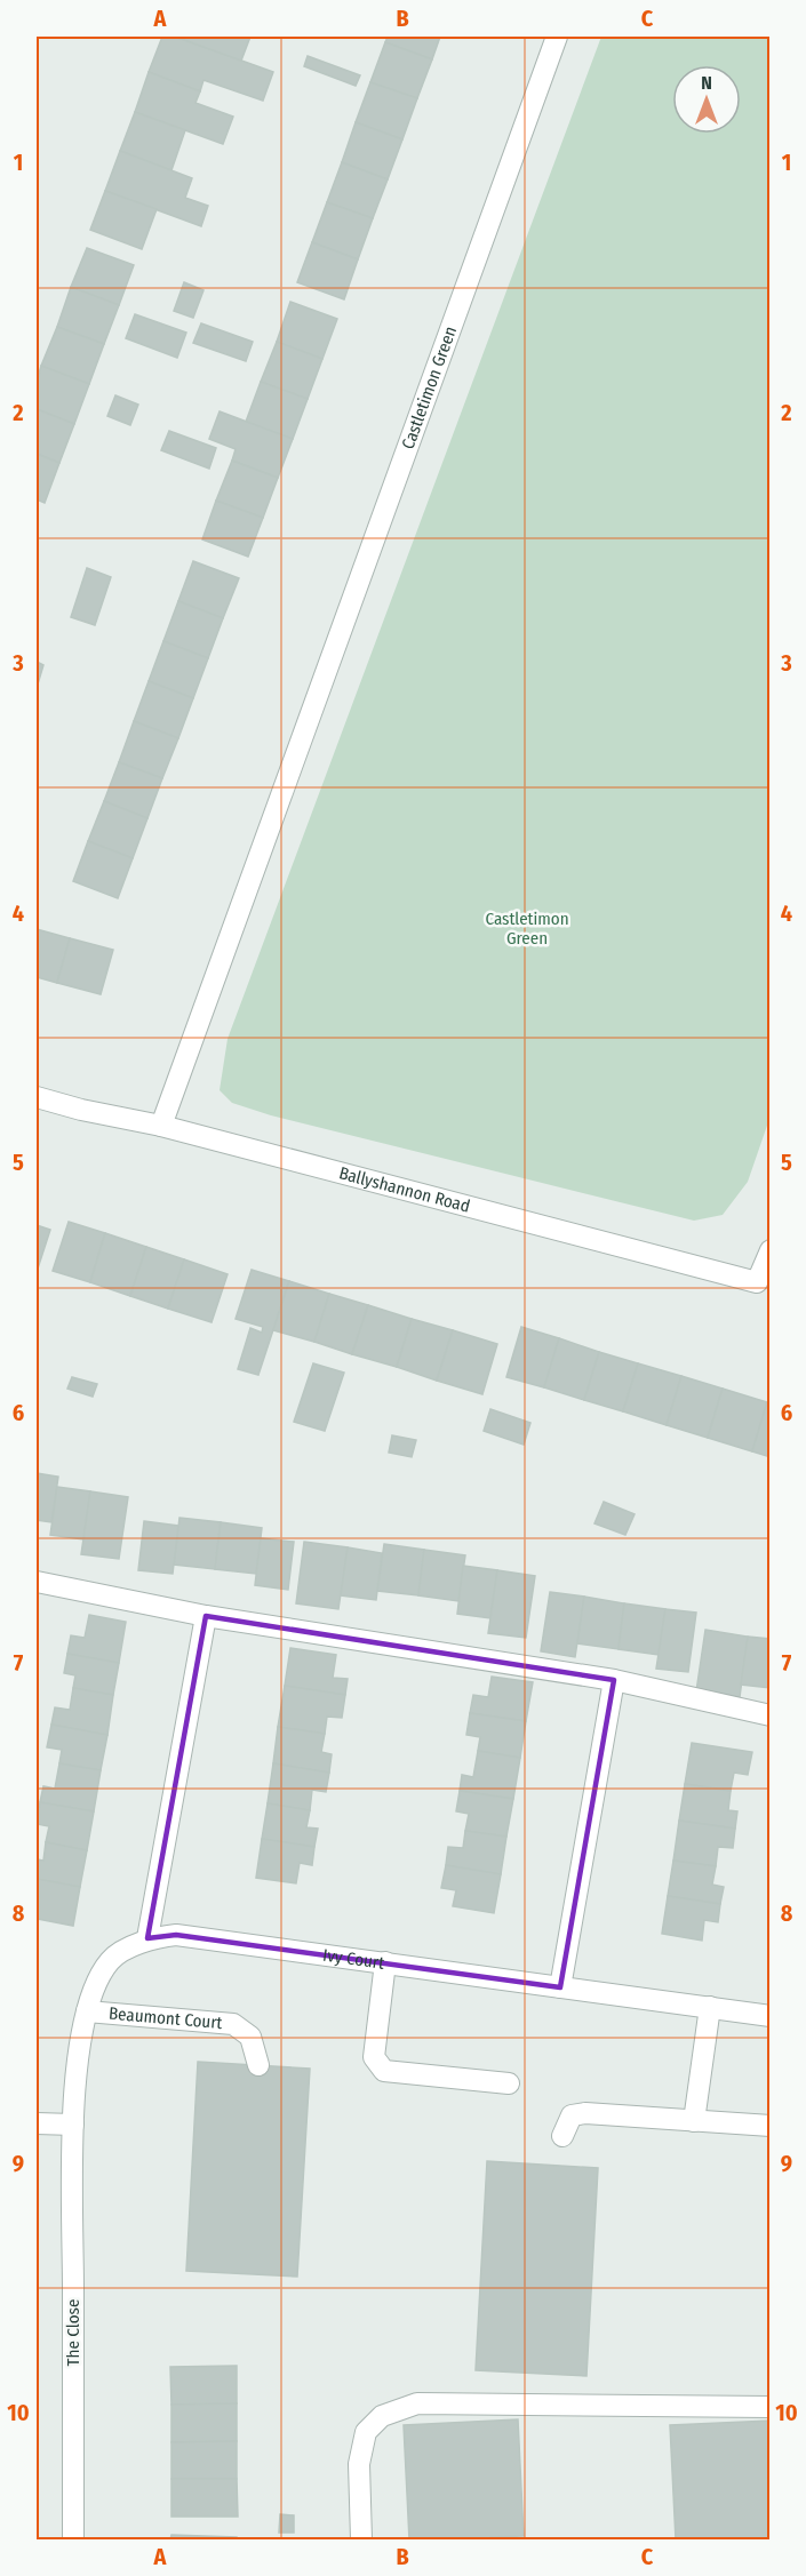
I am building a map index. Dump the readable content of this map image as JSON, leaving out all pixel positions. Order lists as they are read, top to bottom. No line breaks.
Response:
{"streets":{"street":["Castletimon Green","Ballyshannon Road","Ivy Court","Beaumont Court","The Close"]},"crossings":[["Castletimon Green","Ballyshannon Road"],["Ivy Court","Beaumont Court"],["Ivy Court","The Close"]],"parks":["Castletimon Green"],"north":"top","grid":{"columns":["A","B","C"],"rows":["1","2","3","4","5","6","7","8","9","10"]}}
